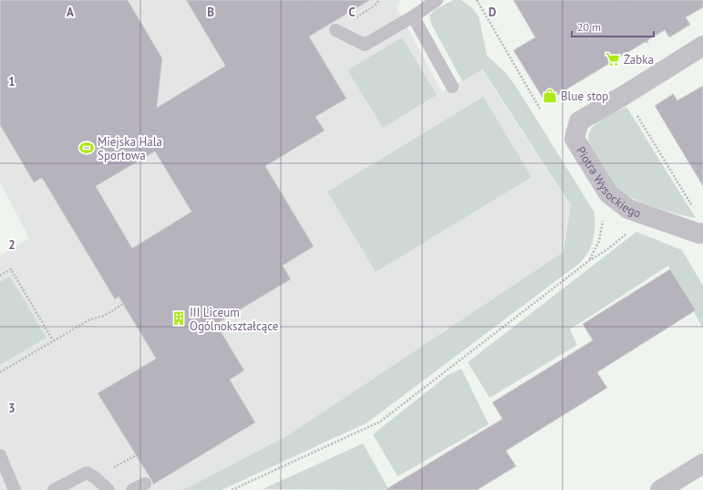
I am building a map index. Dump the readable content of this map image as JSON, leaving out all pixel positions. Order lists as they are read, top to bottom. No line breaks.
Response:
{"streets":{"street":["Piotra Wysockiego"]},"places":{"supermarket":["Żabka"],"shop":["Blue stop"],"sports":["Miejska Hala Sportowa"],"building":["III Liceum Ogólnokształcące"]},"scale_bar":"20 m","grid":{"columns":["A","B","C","D"],"rows":["1","2","3"]}}
